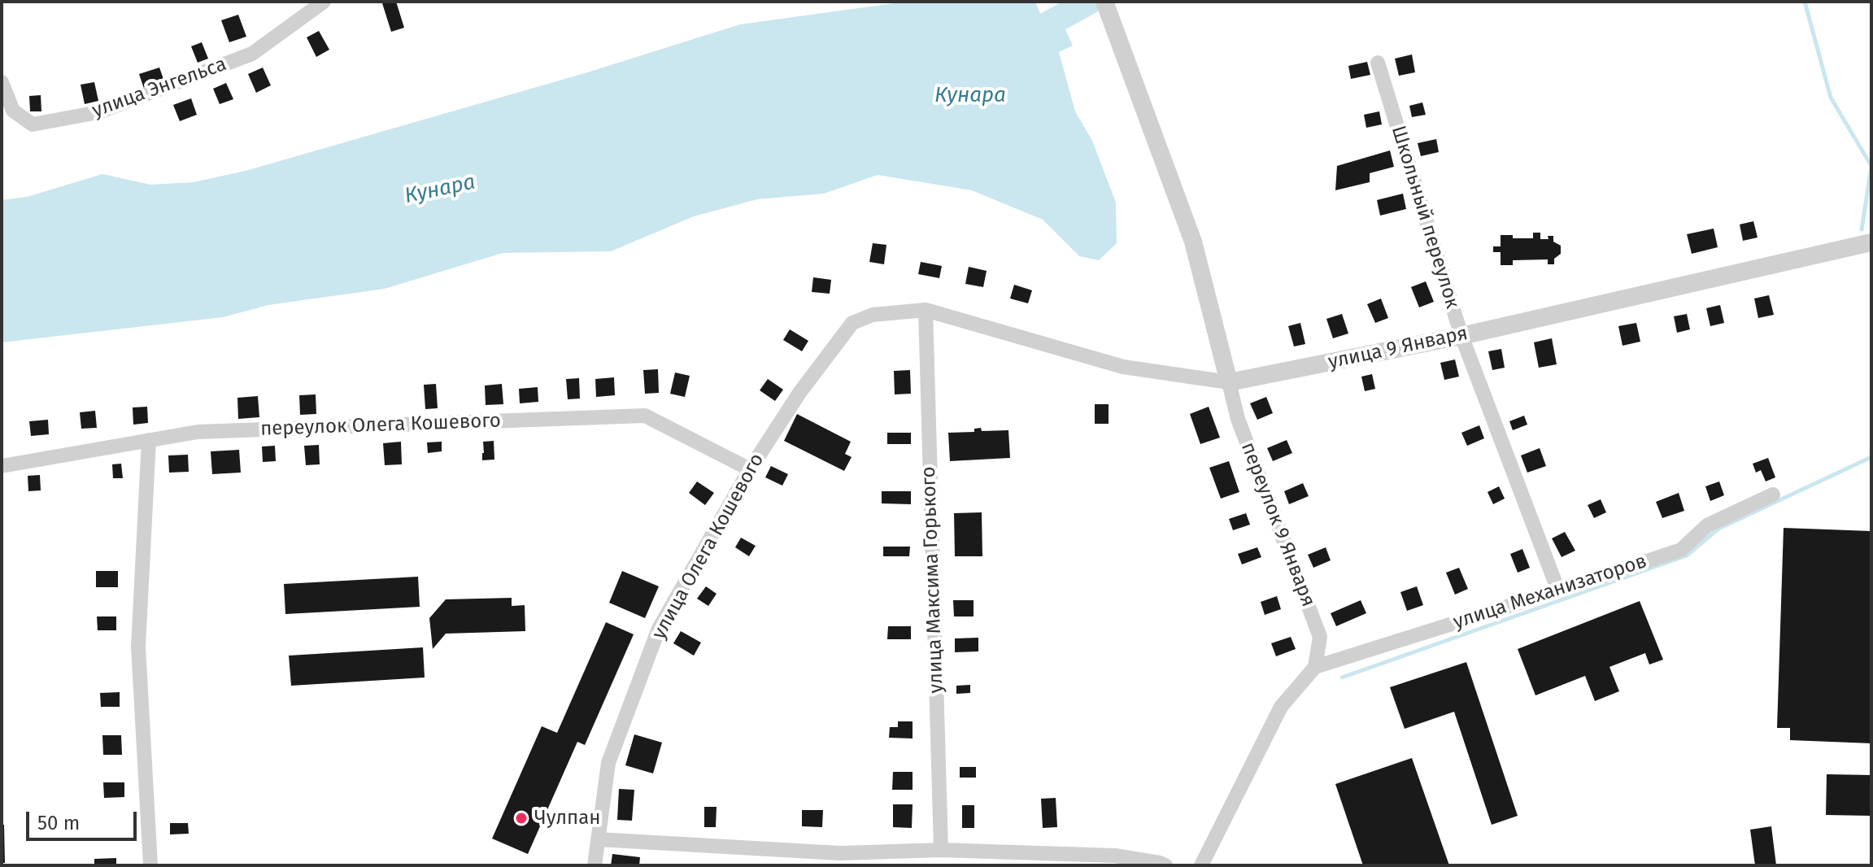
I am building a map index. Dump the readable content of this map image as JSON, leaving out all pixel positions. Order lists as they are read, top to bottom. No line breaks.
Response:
{"streets":{"street":["улица Энгельса","Школьный переулок","улица 9 Января","переулок Олега Кошевого","переулок 9 Января","улица Олега Кошевого","улица Максима Горького","улица Механизаторов"]},"crossings":[["Школьный переулок","улица 9 Января"],["Школьный переулок","улица Механизаторов"],["улица 9 Января","переулок 9 Января"],["улица 9 Января","улица Олега Кошевого"],["улица 9 Января","улица Максима Горького"],["переулок Олега Кошевого","улица Олега Кошевого"],["переулок 9 Января","улица Механизаторов"],["улица Олега Кошевого","улица Максима Горького"]],"water":["Кунара"],"places":["Чулпан"],"scale_bar":"50 m"}
